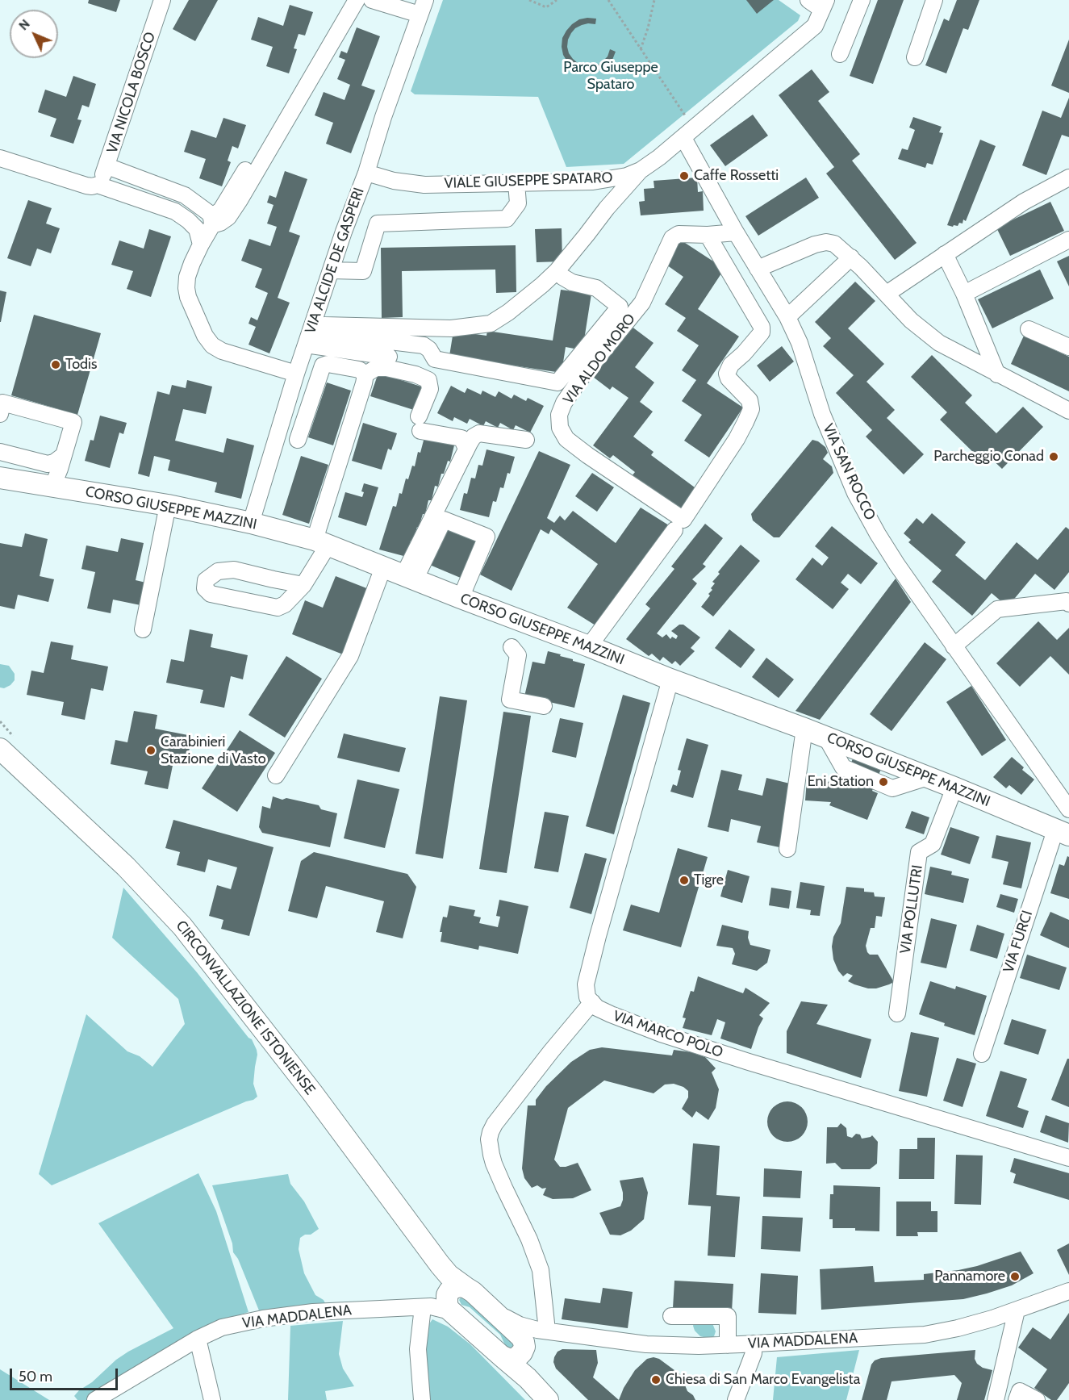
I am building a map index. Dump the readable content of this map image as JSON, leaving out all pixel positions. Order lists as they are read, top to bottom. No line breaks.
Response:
{"streets":{"main road":["CORSO GIUSEPPE MAZZINI","CIRCONVALLAZIONE ISTONIENSE"],"street":["VIA NICOLA BOSCO","VIALE GIUSEPPE SPATARO","VIA ALCIDE DE GASPERI","VIA ALDO MORO","VIA SAN ROCCO","VIA POLLUTRI","VIA FURCI","VIA MARCO POLO","VIA MADDALENA"]},"crossings":[["VIALE GIUSEPPE SPATARO","VIA ALCIDE DE GASPERI"],["VIALE GIUSEPPE SPATARO","VIA SAN ROCCO"],["VIA ALCIDE DE GASPERI","CORSO GIUSEPPE MAZZINI"],["VIA ALDO MORO","VIA SAN ROCCO"],["CORSO GIUSEPPE MAZZINI","VIA POLLUTRI"],["CORSO GIUSEPPE MAZZINI","VIA FURCI"],["CIRCONVALLAZIONE ISTONIENSE","VIA MADDALENA"]],"parks":["Parco Giuseppe Spataro"],"places":["Caffe Rossetti","Todis","Parcheggio Conad","Carabinieri Stazione di Vasto","Eni Station","Tigre","Pannamore","Chiesa di San Marco Evangelista"],"scale_bar":"50 m","north":"top left"}
